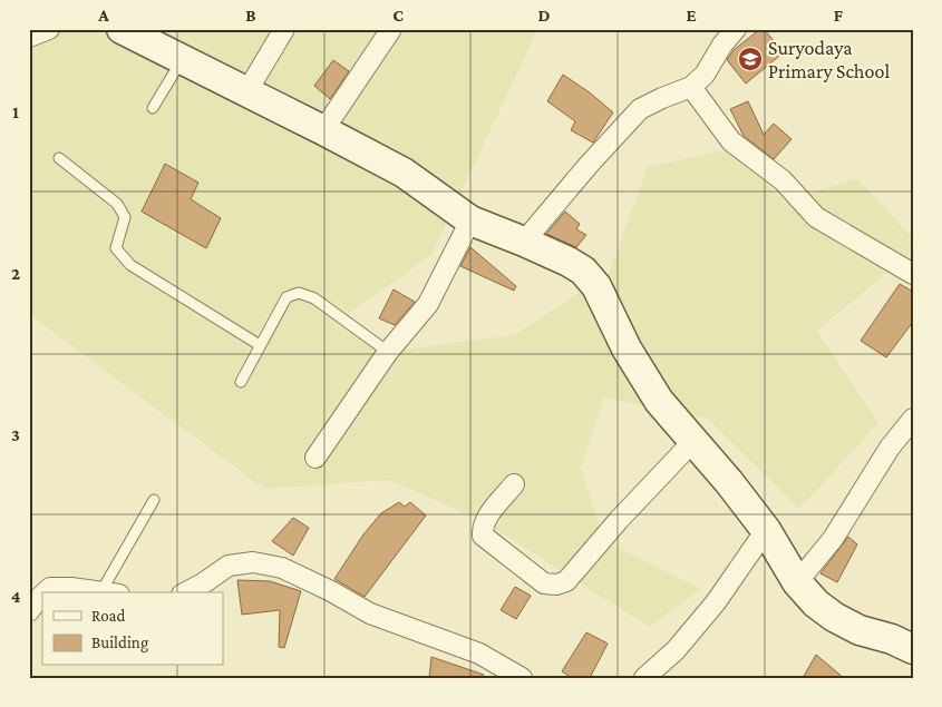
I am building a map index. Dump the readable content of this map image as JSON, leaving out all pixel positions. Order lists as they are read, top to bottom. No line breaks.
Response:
{"places":{"school or university":["Suryodaya Primary School"]},"legend":["Road","Building"],"grid":{"columns":["A","B","C","D","E","F"],"rows":["1","2","3","4"]}}
